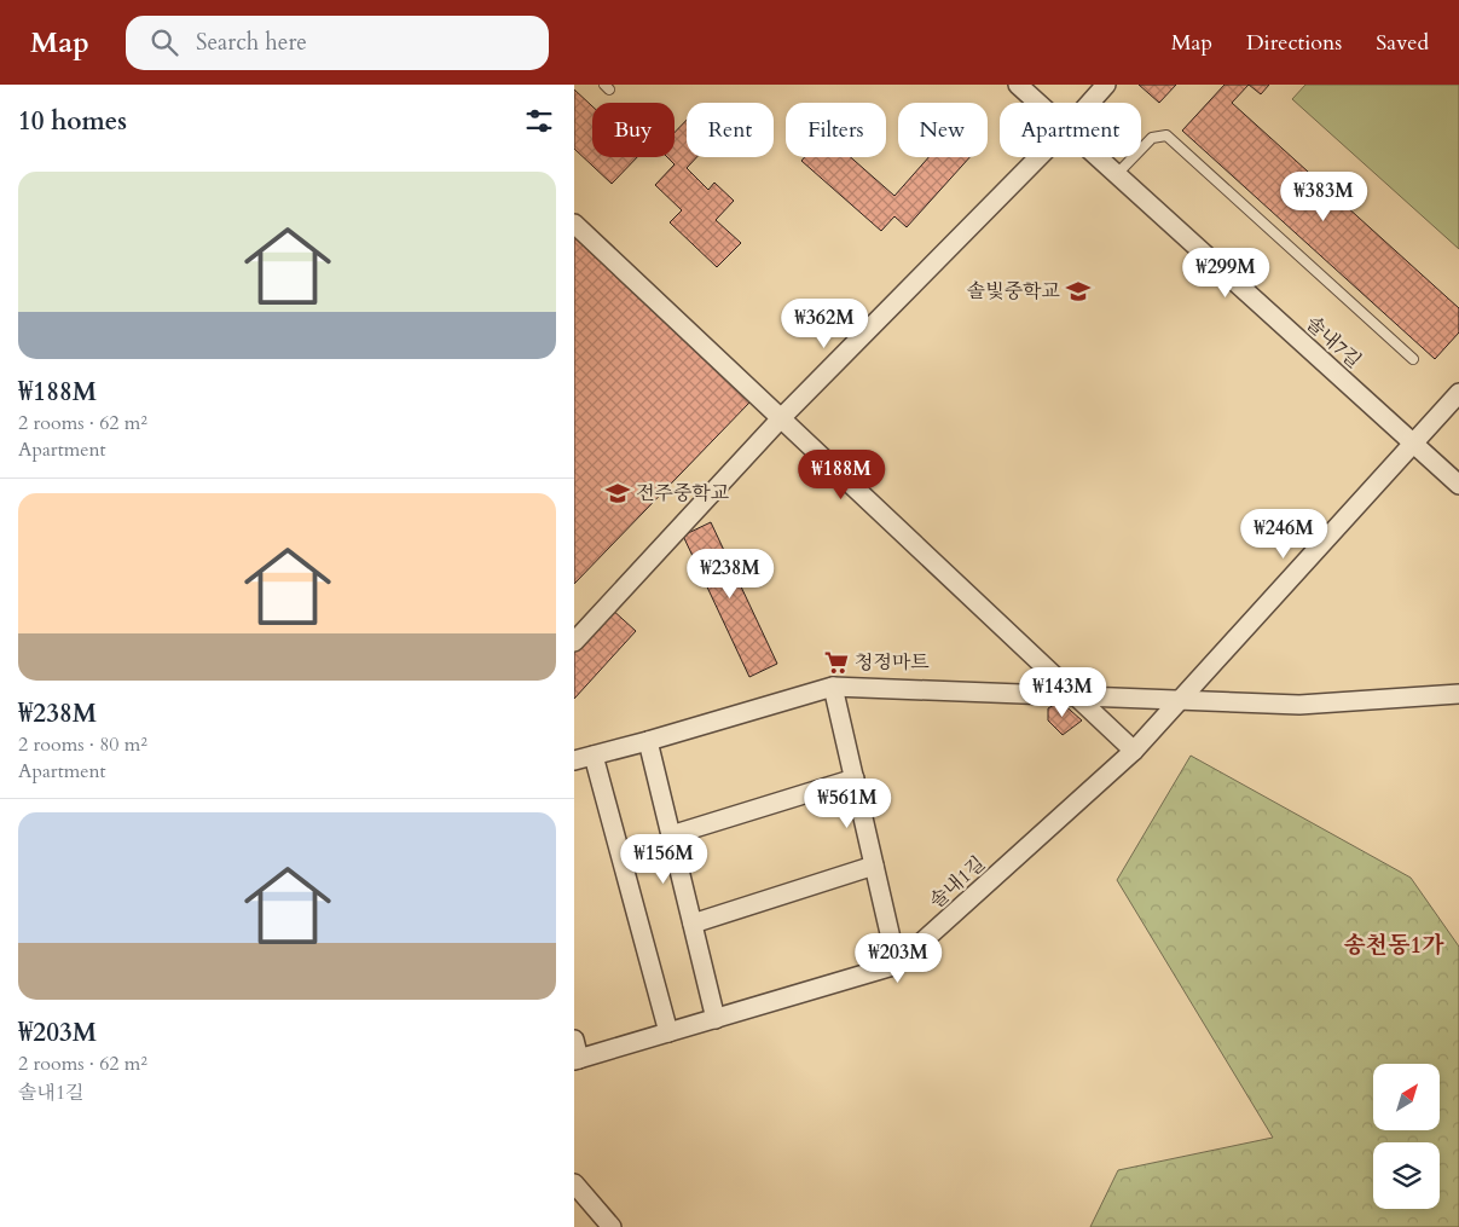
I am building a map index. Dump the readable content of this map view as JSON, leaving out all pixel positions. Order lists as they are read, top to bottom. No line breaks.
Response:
{"streets":{"street":["솔내7길","솔내1길"]},"crossings":[["솔내7길","솔내1길"]],"districts":["송천동1가"],"places":{"school or university":["솔빛중학교","전주중학교"],"supermarket":["청정마트"]},"north":"top right","page":{"header":"Map","search":"Search here","nav":["Map","Directions","Saved"],"heading":"10 homes","chip":["Buy","Rent","Filters","New","Apartment"],"list":[{"name":"₩188M","note":"2 rooms · 62 m² · Apartment"},{"name":"₩238M","note":"2 rooms · 80 m² · Apartment"},{"name":"₩203M","note":"2 rooms · 62 m² · 솔내1길"}],"price":["₩383M","₩299M","₩362M","₩188M","₩246M","₩238M","₩143M","₩561M","₩156M","₩203M"]}}
